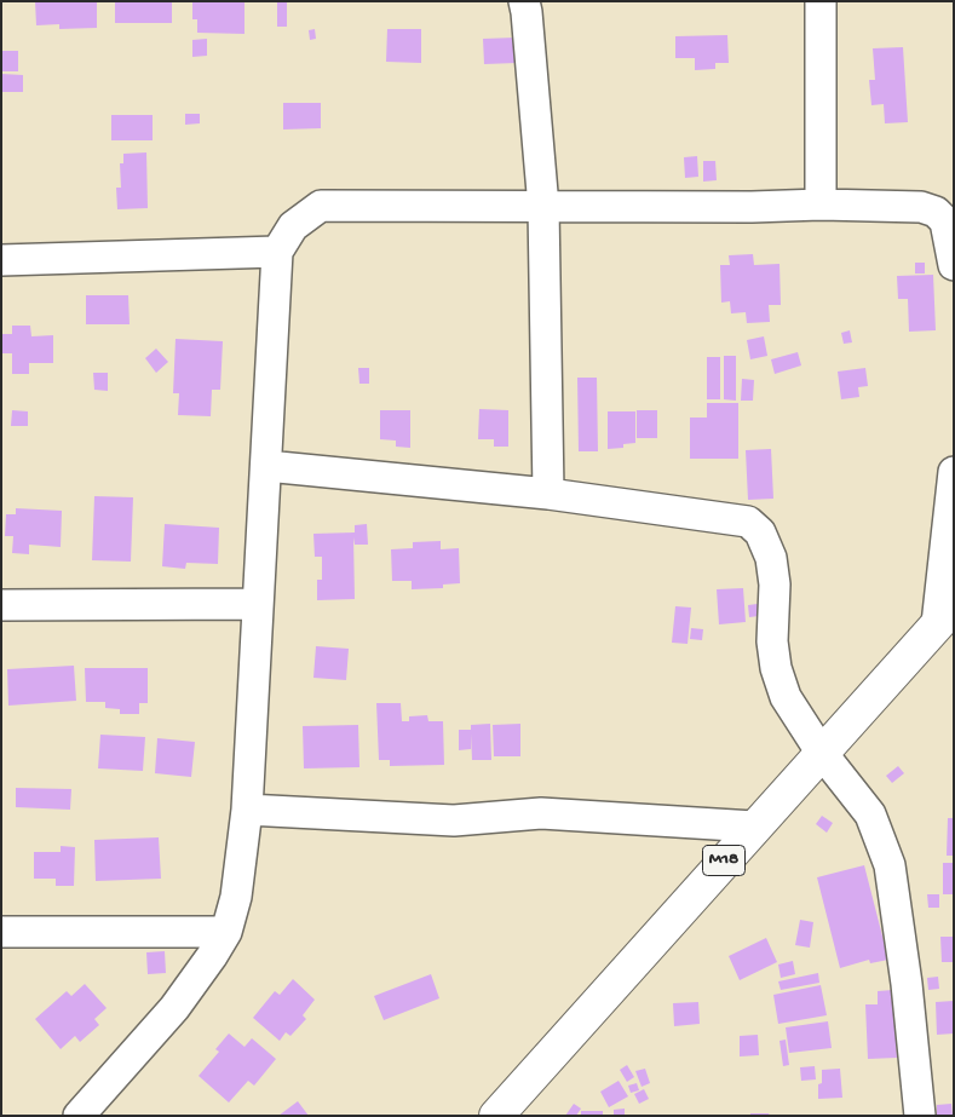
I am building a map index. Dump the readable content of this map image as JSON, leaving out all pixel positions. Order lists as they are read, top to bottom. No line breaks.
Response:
{"streets":{"main road":["M18"]}}
